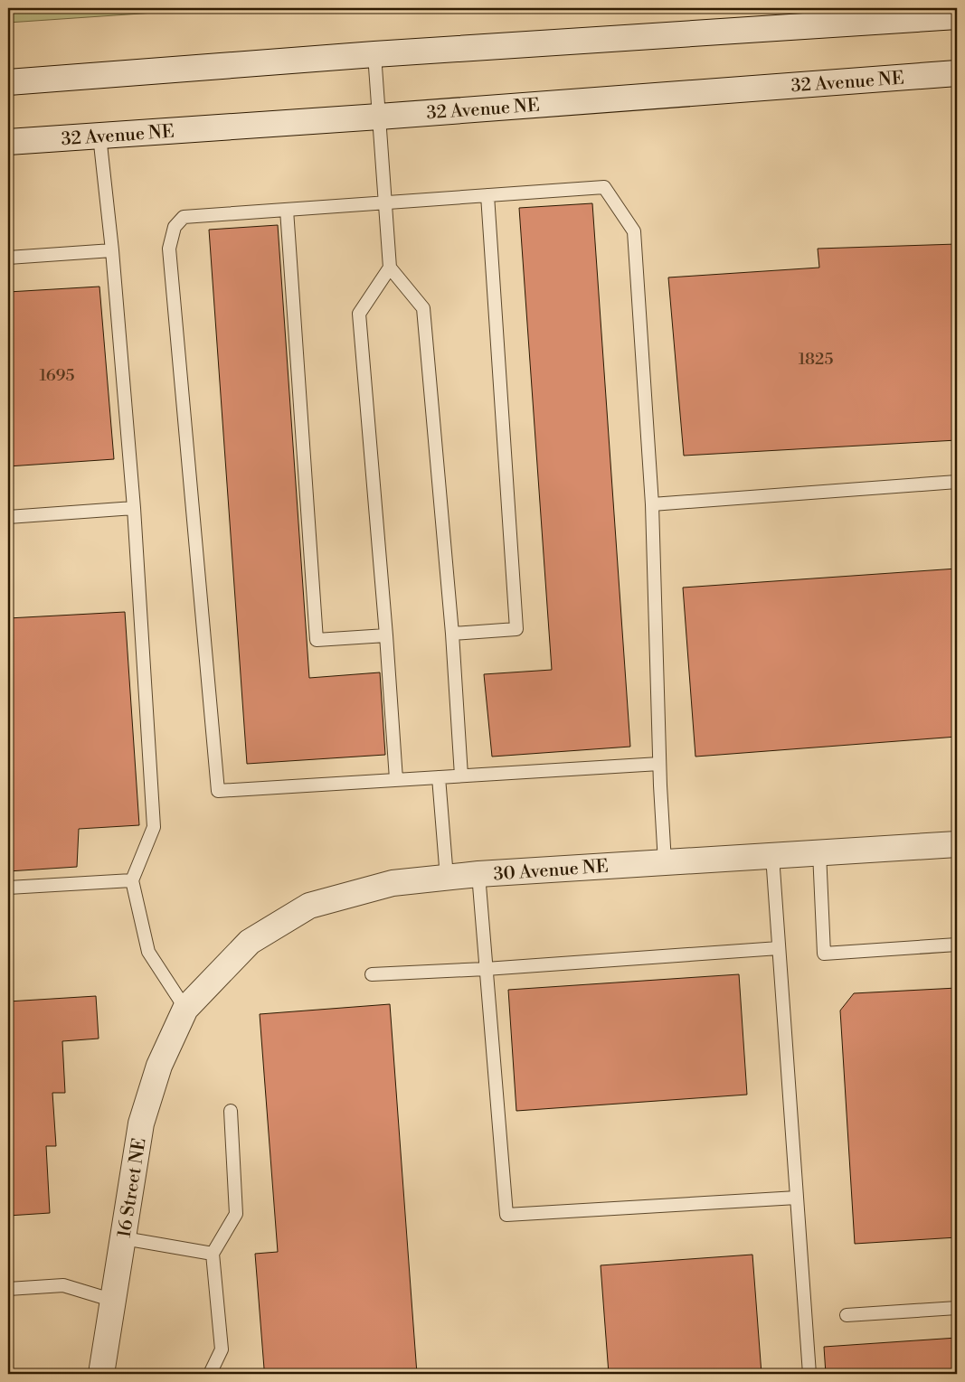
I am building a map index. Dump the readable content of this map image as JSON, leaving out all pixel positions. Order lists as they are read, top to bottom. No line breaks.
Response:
{"streets":{"main road":["32 Avenue NE","30 Avenue NE","16 Street NE"]},"crossings":[["30 Avenue NE","16 Street NE"]],"house_numbers":["1825","1695"]}
